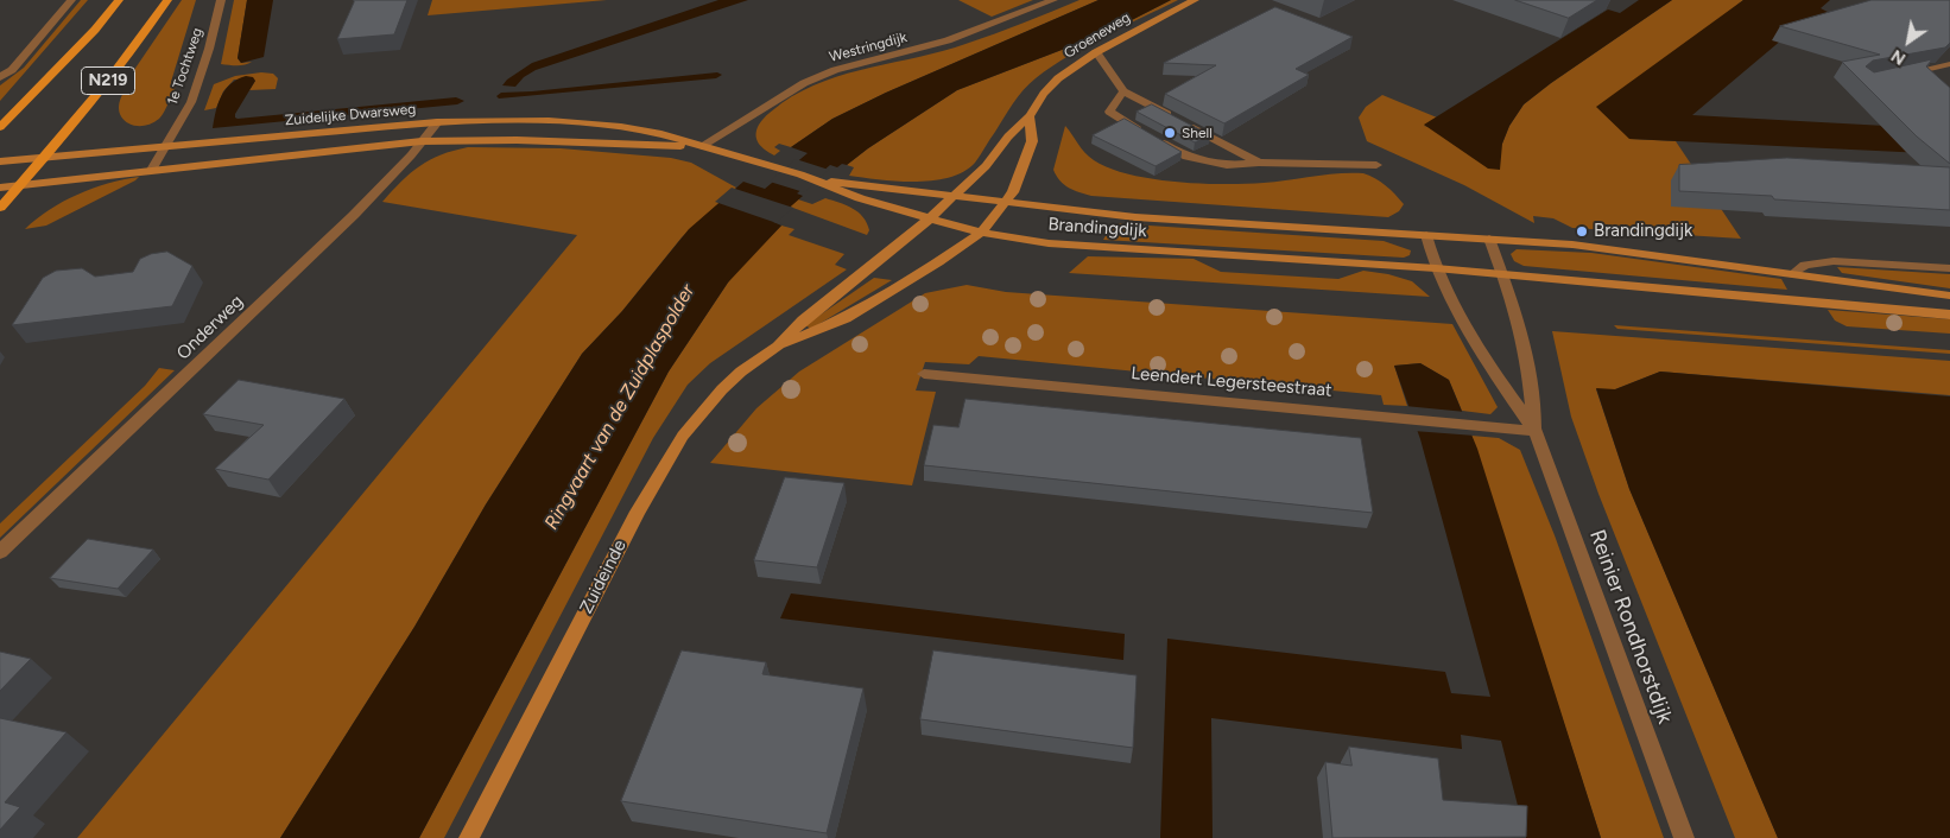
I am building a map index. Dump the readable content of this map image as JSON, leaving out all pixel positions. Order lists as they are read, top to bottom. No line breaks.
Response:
{"streets":{"main road":["N219"],"street":["Groeneweg","Westringdijk","1e Tochtweg","Zuidelijke Dwarsweg","Brandingdijk","Onderweg","Leendert Legersteestraat","Zuideinde","Reinier Rondhorstdijk"]},"crossings":[["Groeneweg","Brandingdijk"],["Groeneweg","Zuideinde"],["Westringdijk","Zuidelijke Dwarsweg"],["1e Tochtweg","Zuidelijke Dwarsweg"],["N219","Zuidelijke Dwarsweg"],["Zuidelijke Dwarsweg","Brandingdijk"],["Zuidelijke Dwarsweg","Onderweg"],["Brandingdijk","Zuideinde"],["Brandingdijk","Reinier Rondhorstdijk"],["Leendert Legersteestraat","Reinier Rondhorstdijk"]],"water":["Ringvaart van de Zuidplaspolder"],"places":["Shell","Brandingdijk"],"north":"bottom left"}
